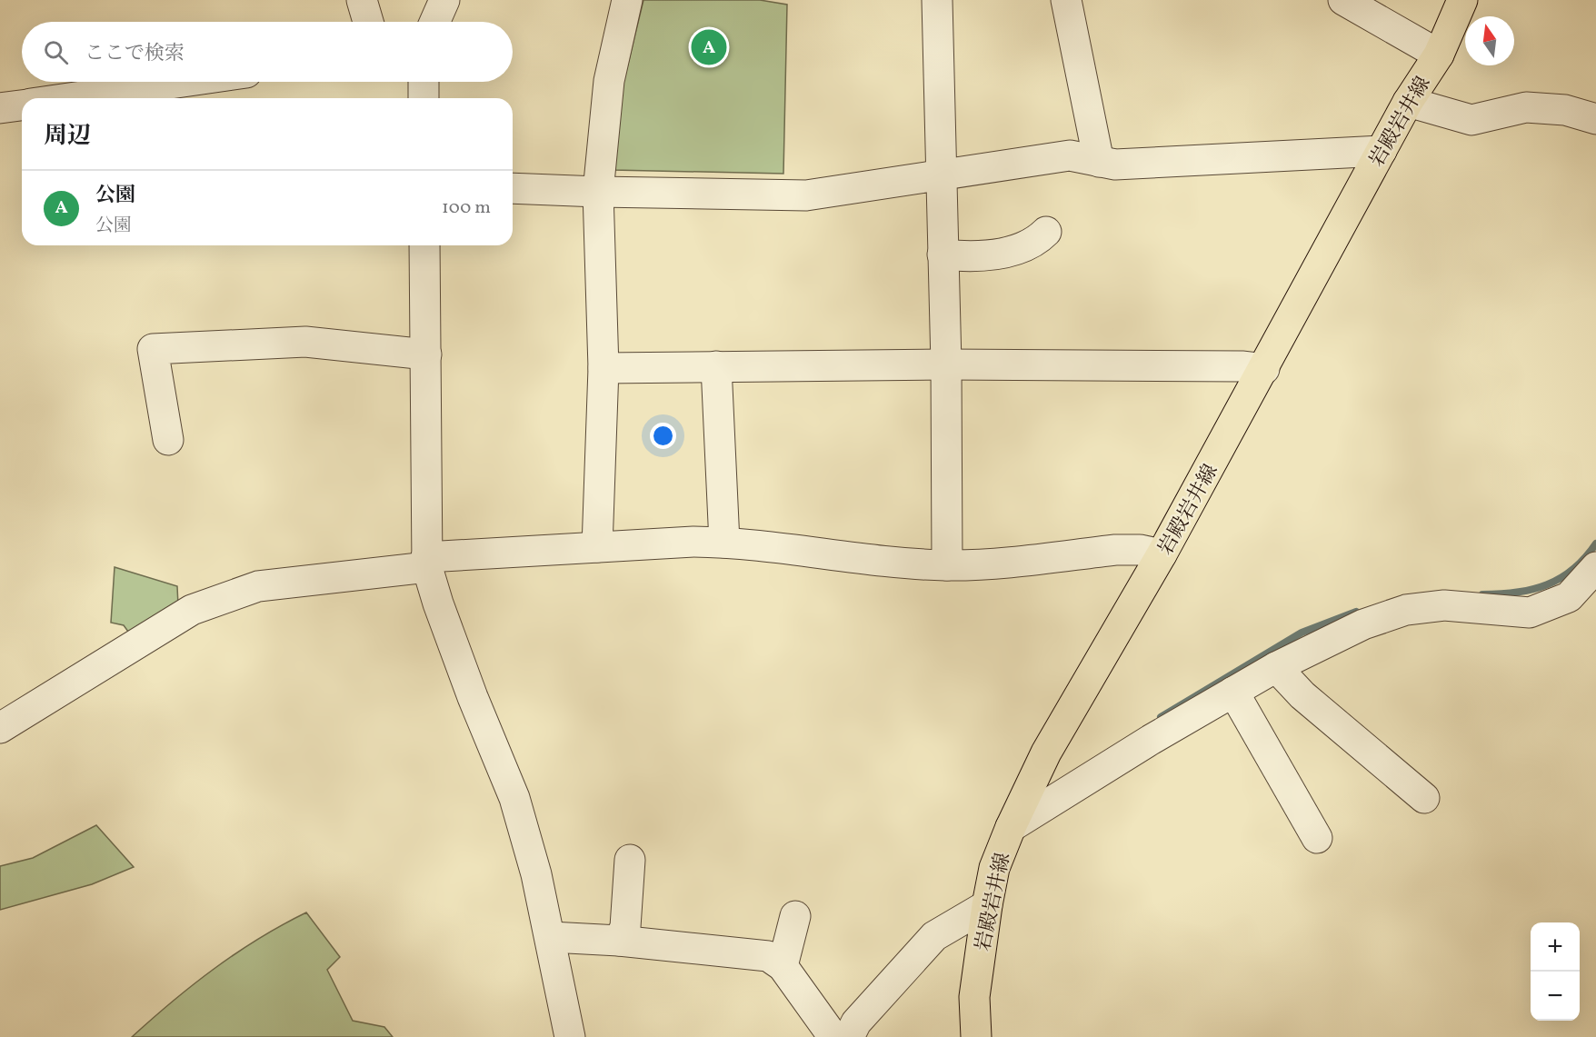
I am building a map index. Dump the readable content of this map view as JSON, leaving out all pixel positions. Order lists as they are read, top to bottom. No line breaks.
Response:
{"streets":{"main road":["岩殿岩井線"]},"north":"top","page":{"search":"ここで検索","pins":"A","heading":"周辺","list":[{"mark":"A","name":"公園","note":"公園","value":"100 m"}],"map_buttons":["+","−"]}}
